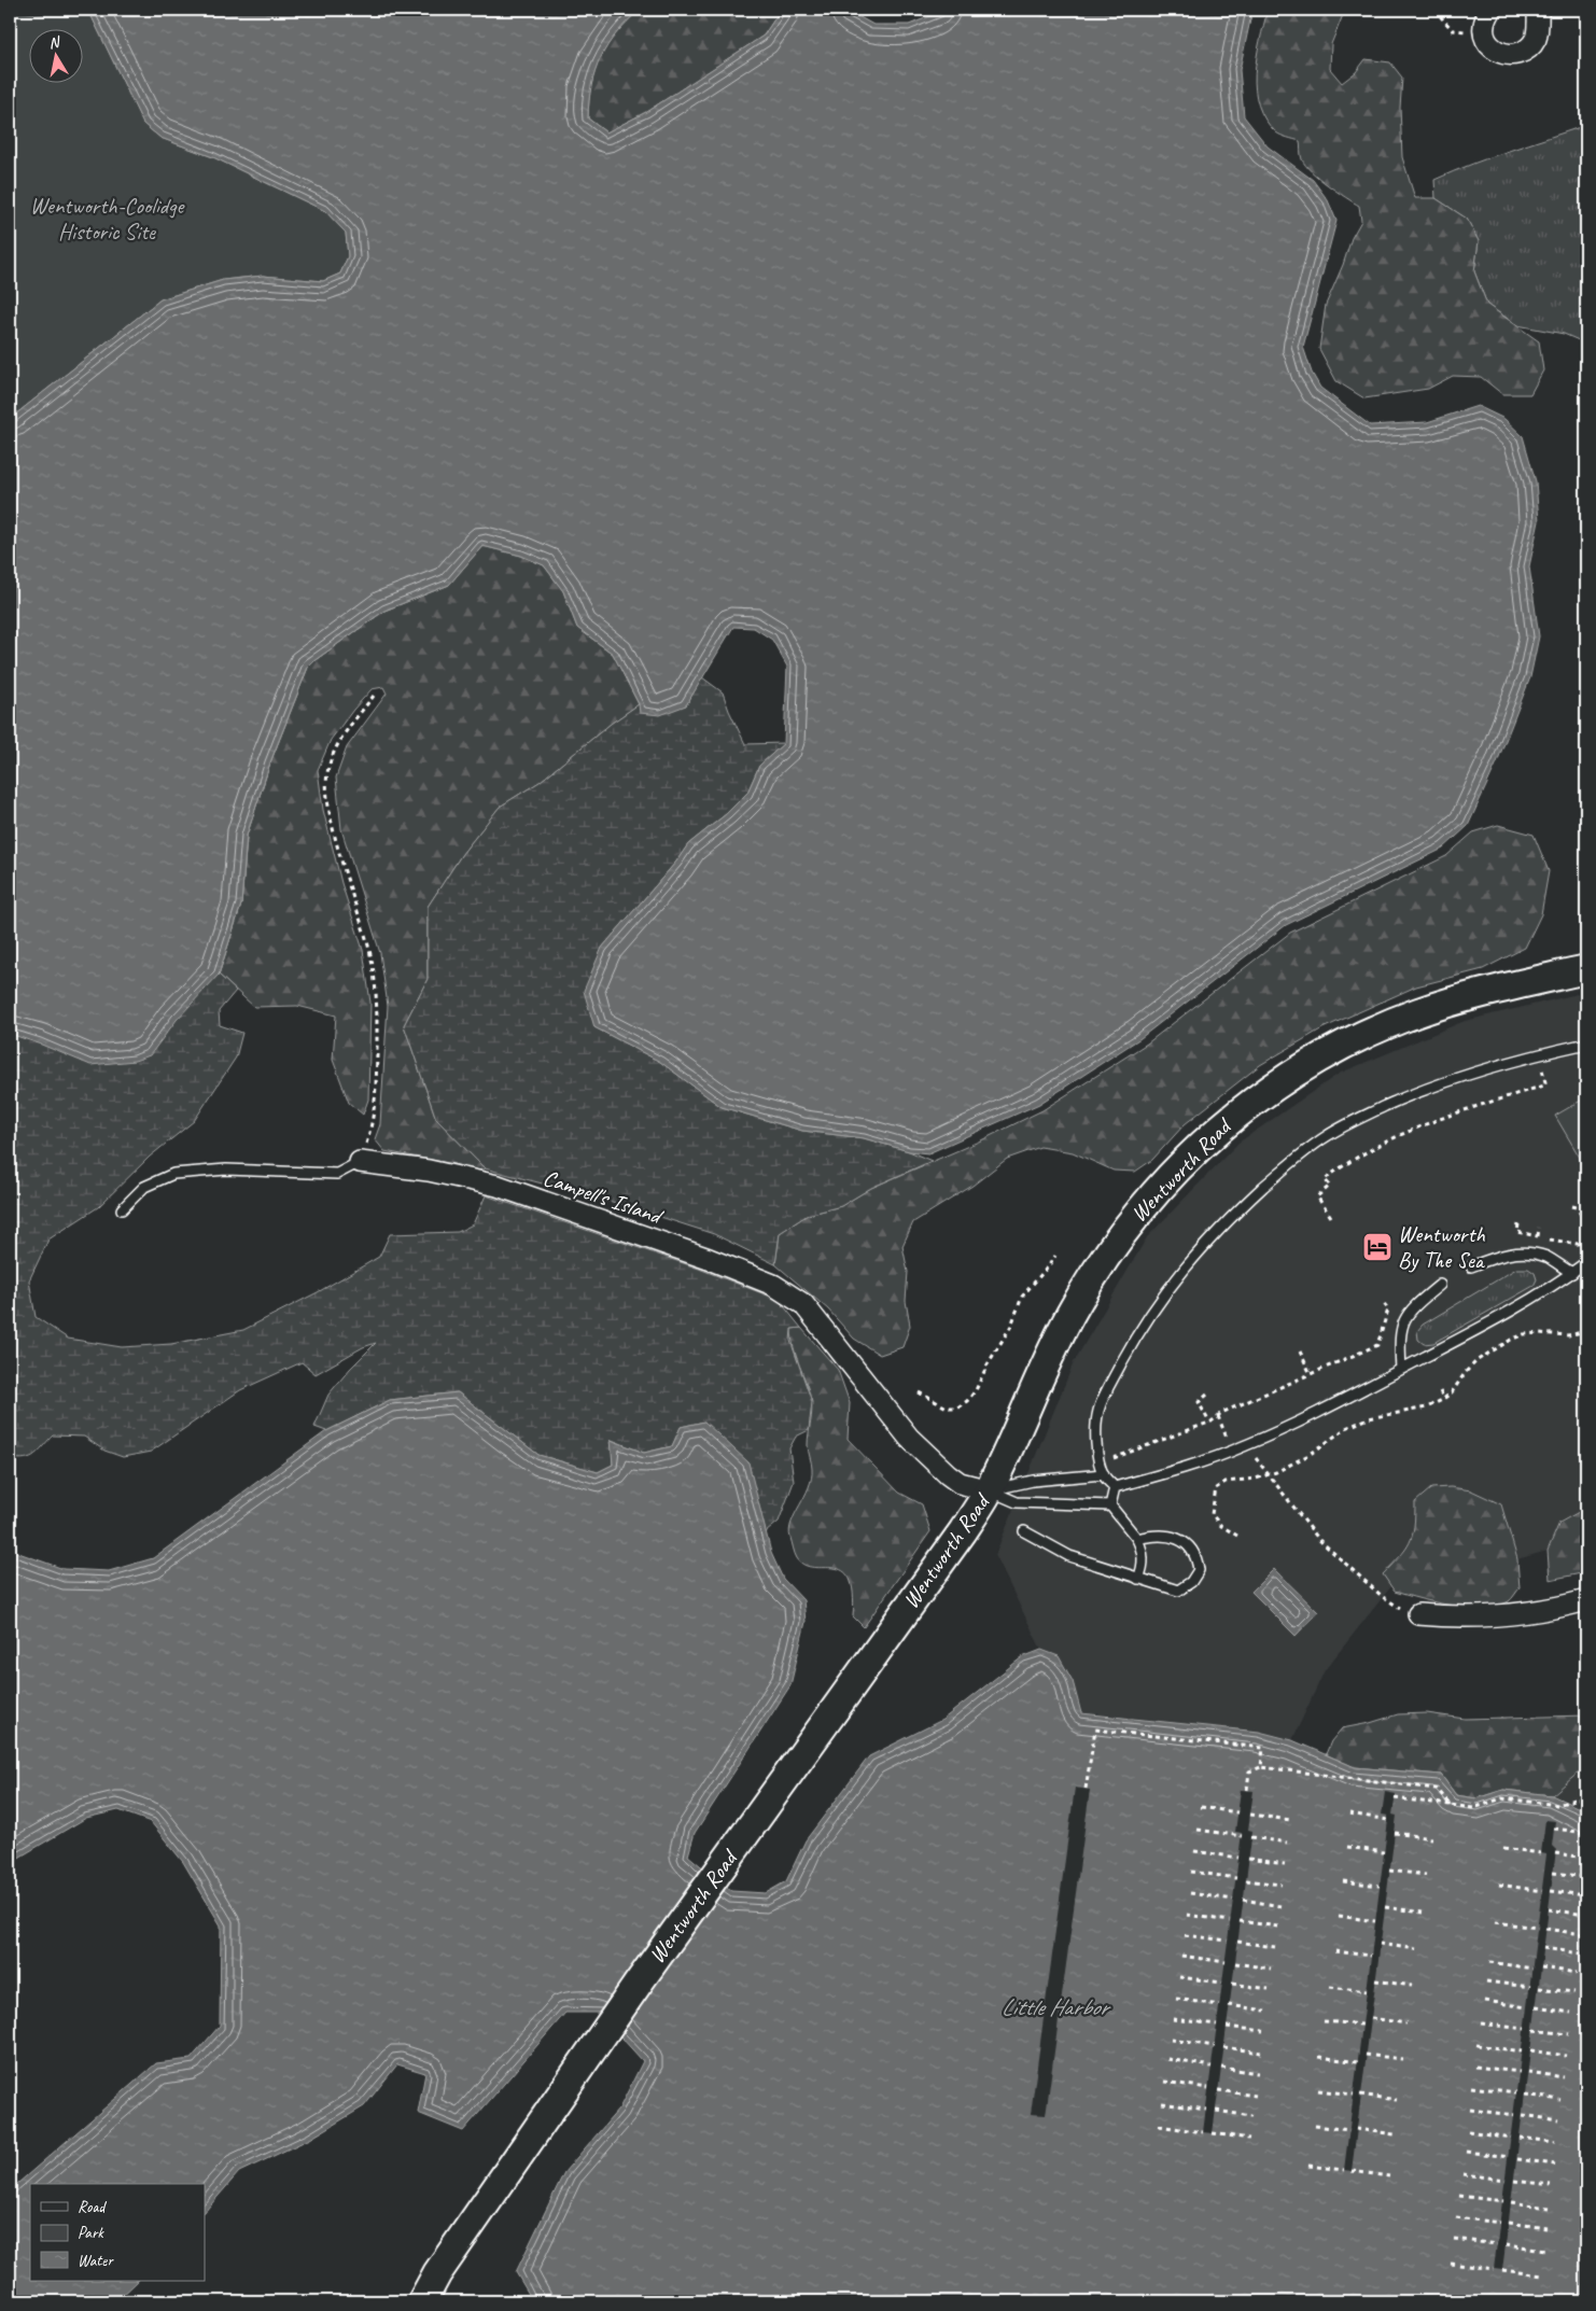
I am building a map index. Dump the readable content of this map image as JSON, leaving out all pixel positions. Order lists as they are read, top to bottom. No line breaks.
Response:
{"streets":{"main road":["Wentworth Road"],"street":["Campell's Island"]},"crossings":[["Wentworth Road","Campell's Island"]],"water":["Little Harbor"],"parks":["Wentworth-Coolidge Historic Site"],"places":{"hotel":["Wentworth By The Sea"]},"legend":["Road","Park","Water"],"north":"top"}
